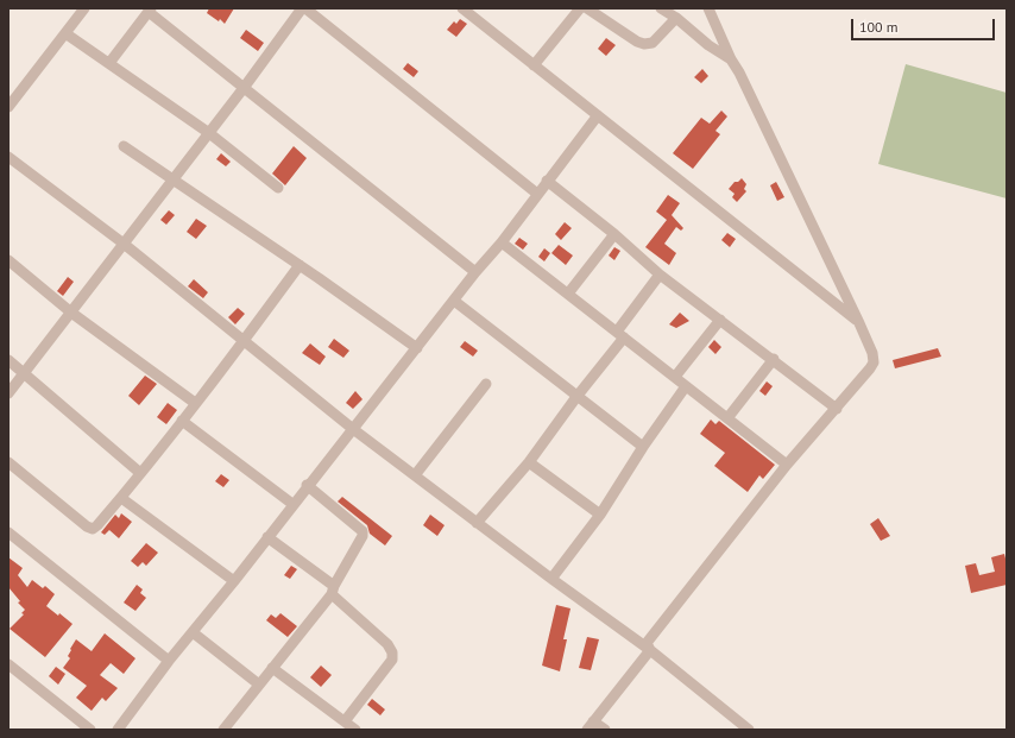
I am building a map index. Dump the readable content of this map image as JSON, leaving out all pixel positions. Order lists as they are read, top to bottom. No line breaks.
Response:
{"scale_bar":"100 m"}
